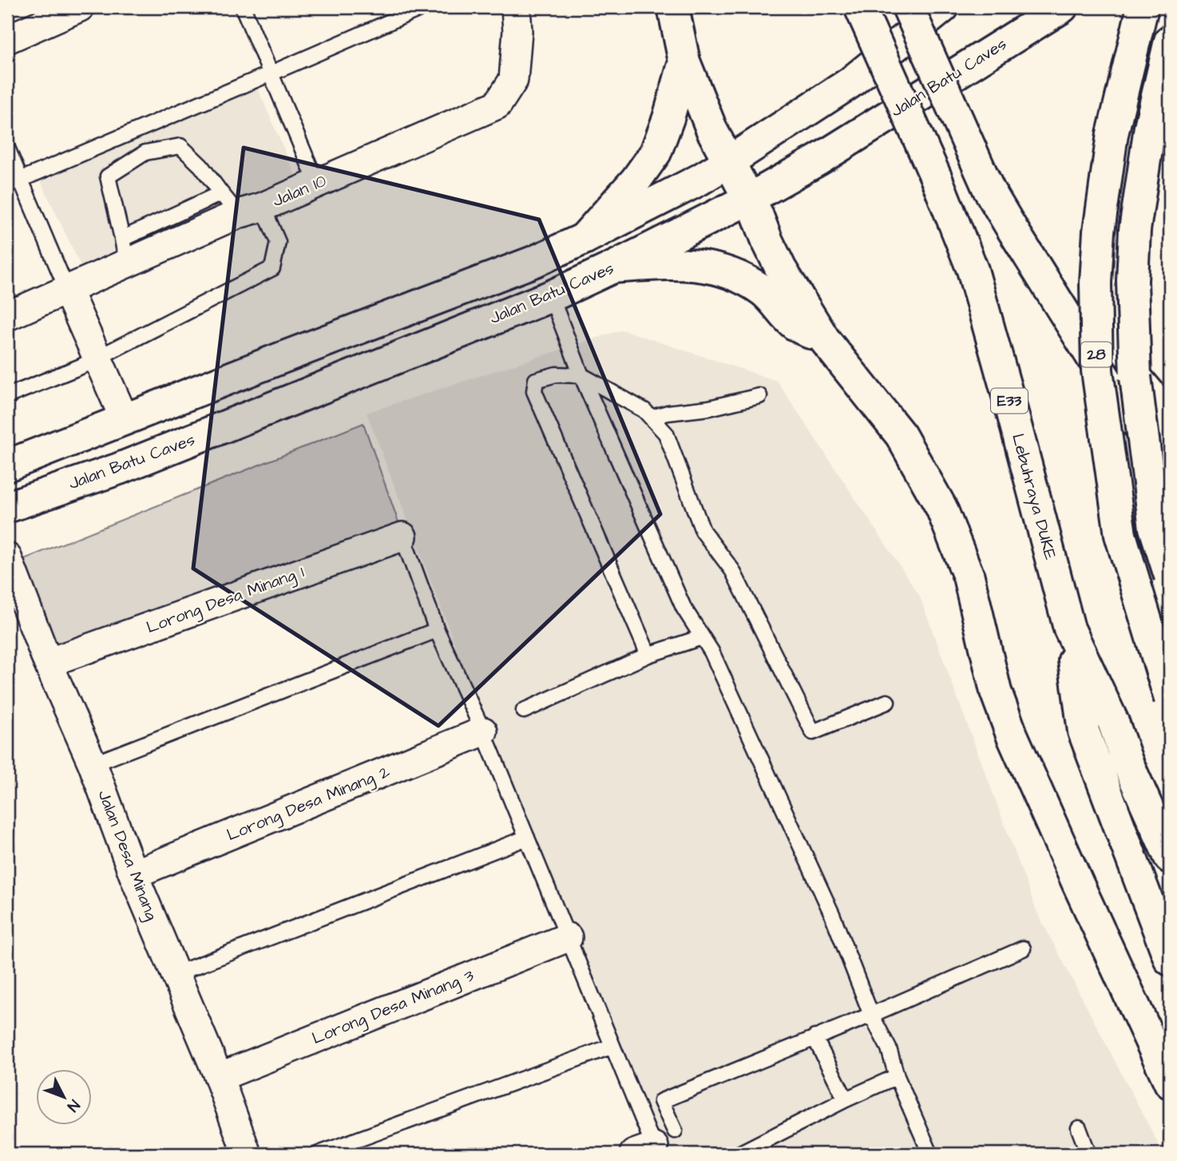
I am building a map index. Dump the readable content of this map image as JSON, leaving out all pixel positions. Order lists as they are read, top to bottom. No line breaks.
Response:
{"streets":{"main road":["Jalan Batu Caves","28","E33","Lebuhraya DUKE"],"street":["Jalan 10","Lorong Desa Minang 1","Lorong Desa Minang 2","Jalan Desa Minang","Lorong Desa Minang 3"]},"crossings":[["Lorong Desa Minang 1","Jalan Desa Minang"],["Lorong Desa Minang 2","Jalan Desa Minang"],["Jalan Desa Minang","Lorong Desa Minang 3"]],"north":"bottom right"}
